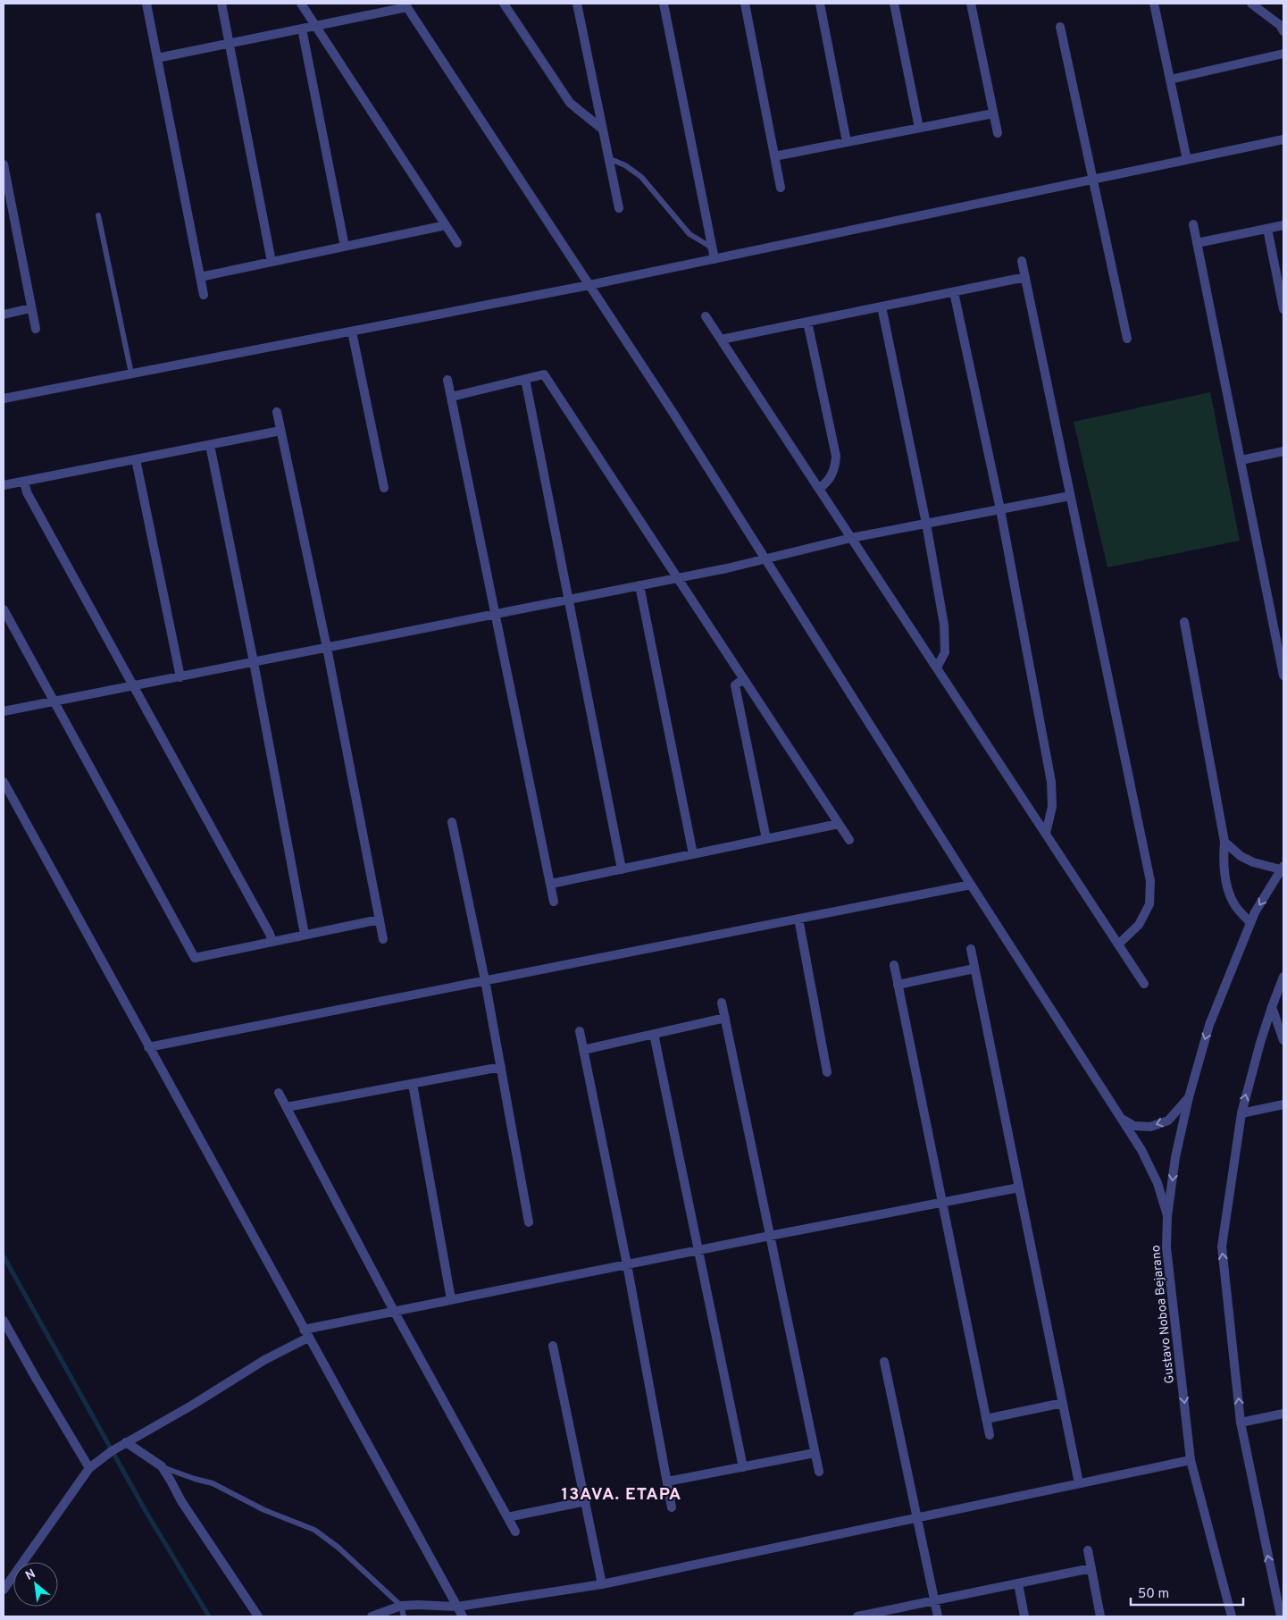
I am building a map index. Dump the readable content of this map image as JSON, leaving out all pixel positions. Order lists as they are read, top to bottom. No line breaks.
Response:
{"streets":{"street":["Gustavo Noboa Bejarano"]},"districts":["13AVA. ETAPA"],"scale_bar":"50 m","north":"top left"}
